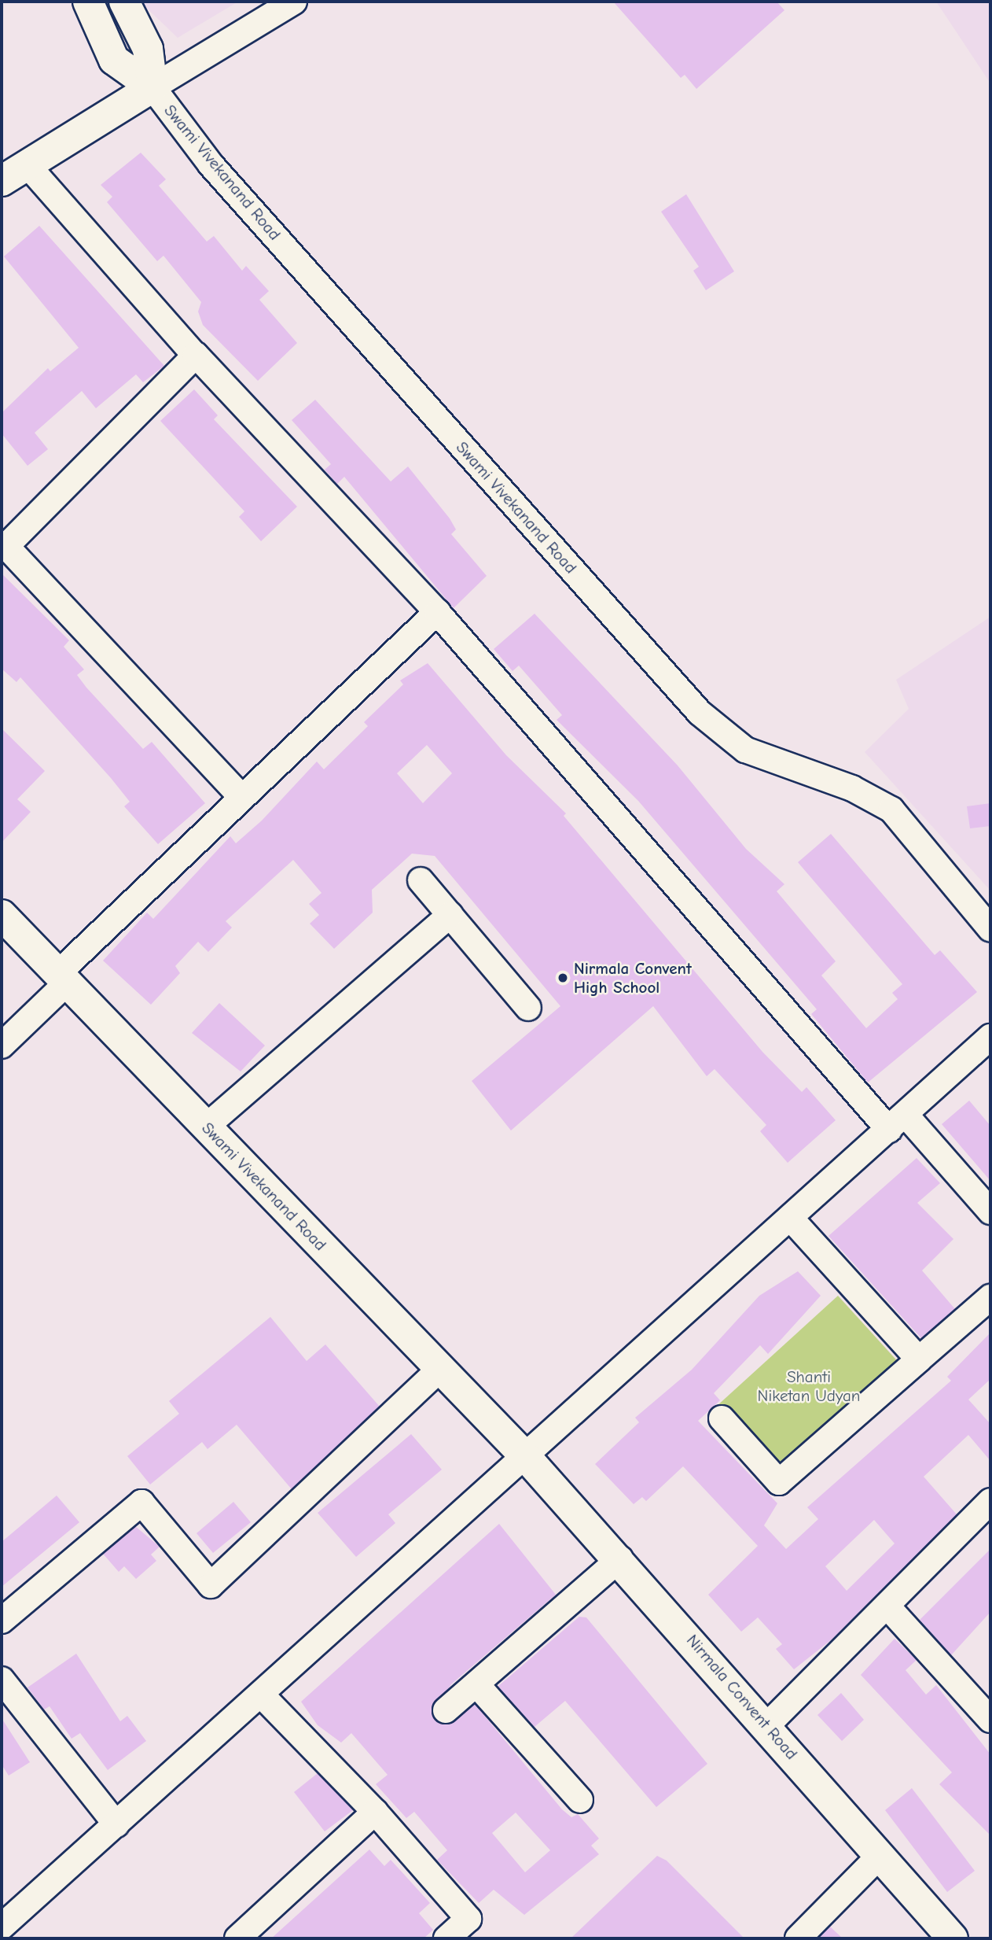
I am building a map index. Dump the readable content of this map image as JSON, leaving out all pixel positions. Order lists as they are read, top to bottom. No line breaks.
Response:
{"streets":{"main road":["Swami Vivekanand Road","Nirmala Convent Road"]},"crossings":[["Swami Vivekanand Road","Nirmala Convent Road"]],"parks":["Shanti Niketan Udyan"],"places":["Nirmala Convent High School"]}
